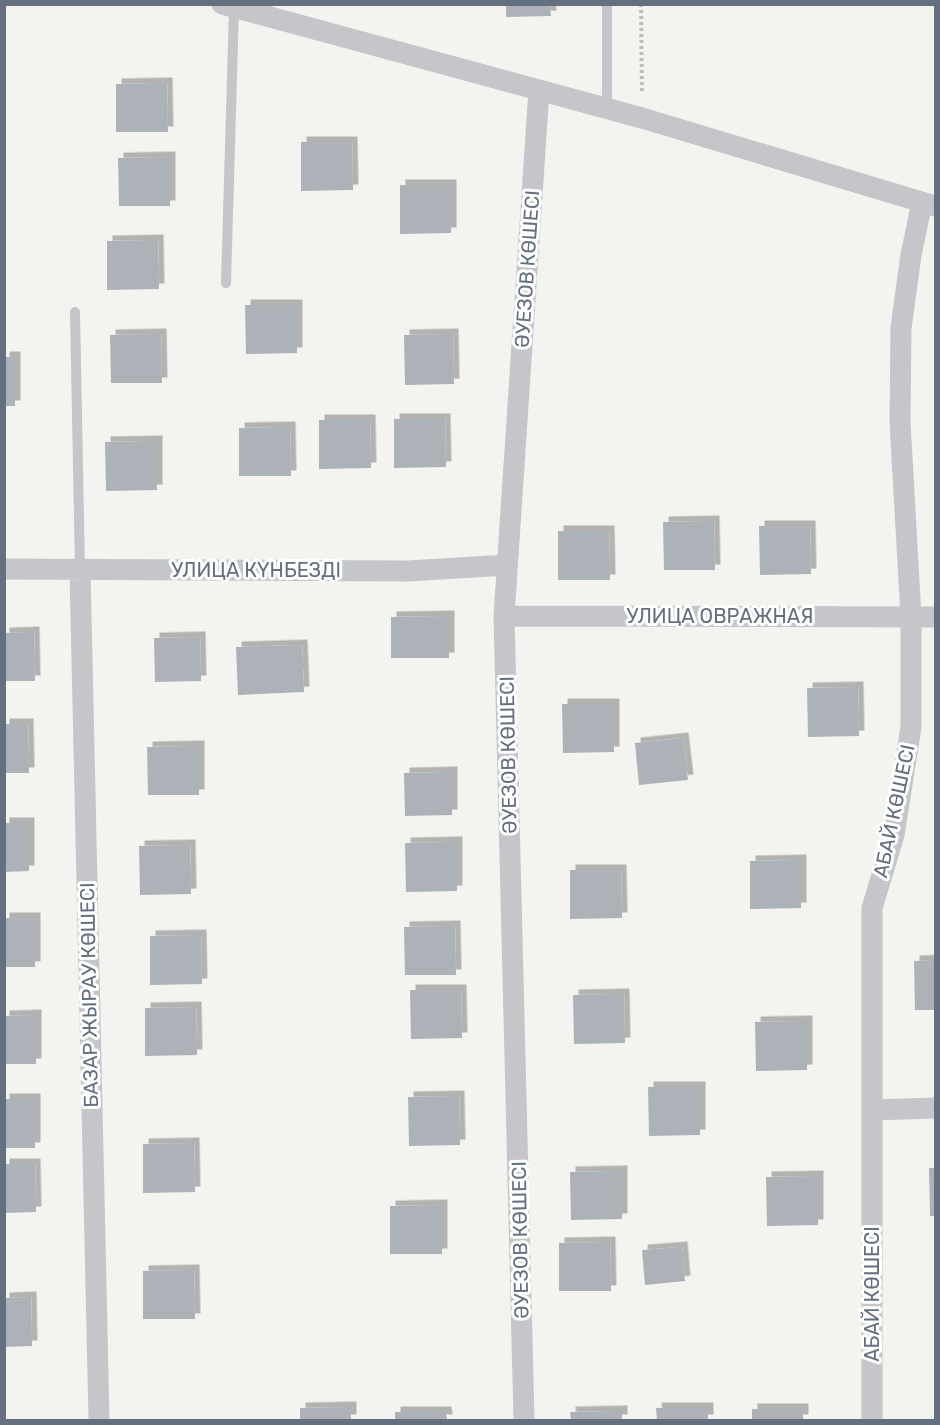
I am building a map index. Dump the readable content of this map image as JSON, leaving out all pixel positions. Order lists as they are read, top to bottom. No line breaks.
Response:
{"streets":{"street":["ӘУЕЗОВ КӨШЕСІ","УЛИЦА КҮНБЕЗДІ","УЛИЦА ОВРАЖНАЯ","АБАЙ КӨШЕСІ","БАЗАР ЖЫРАУ КӨШЕСІ"]},"crossings":[["ӘУЕЗОВ КӨШЕСІ","УЛИЦА КҮНБЕЗДІ"],["ӘУЕЗОВ КӨШЕСІ","УЛИЦА ОВРАЖНАЯ"],["УЛИЦА КҮНБЕЗДІ","БАЗАР ЖЫРАУ КӨШЕСІ"],["УЛИЦА ОВРАЖНАЯ","АБАЙ КӨШЕСІ"]]}
